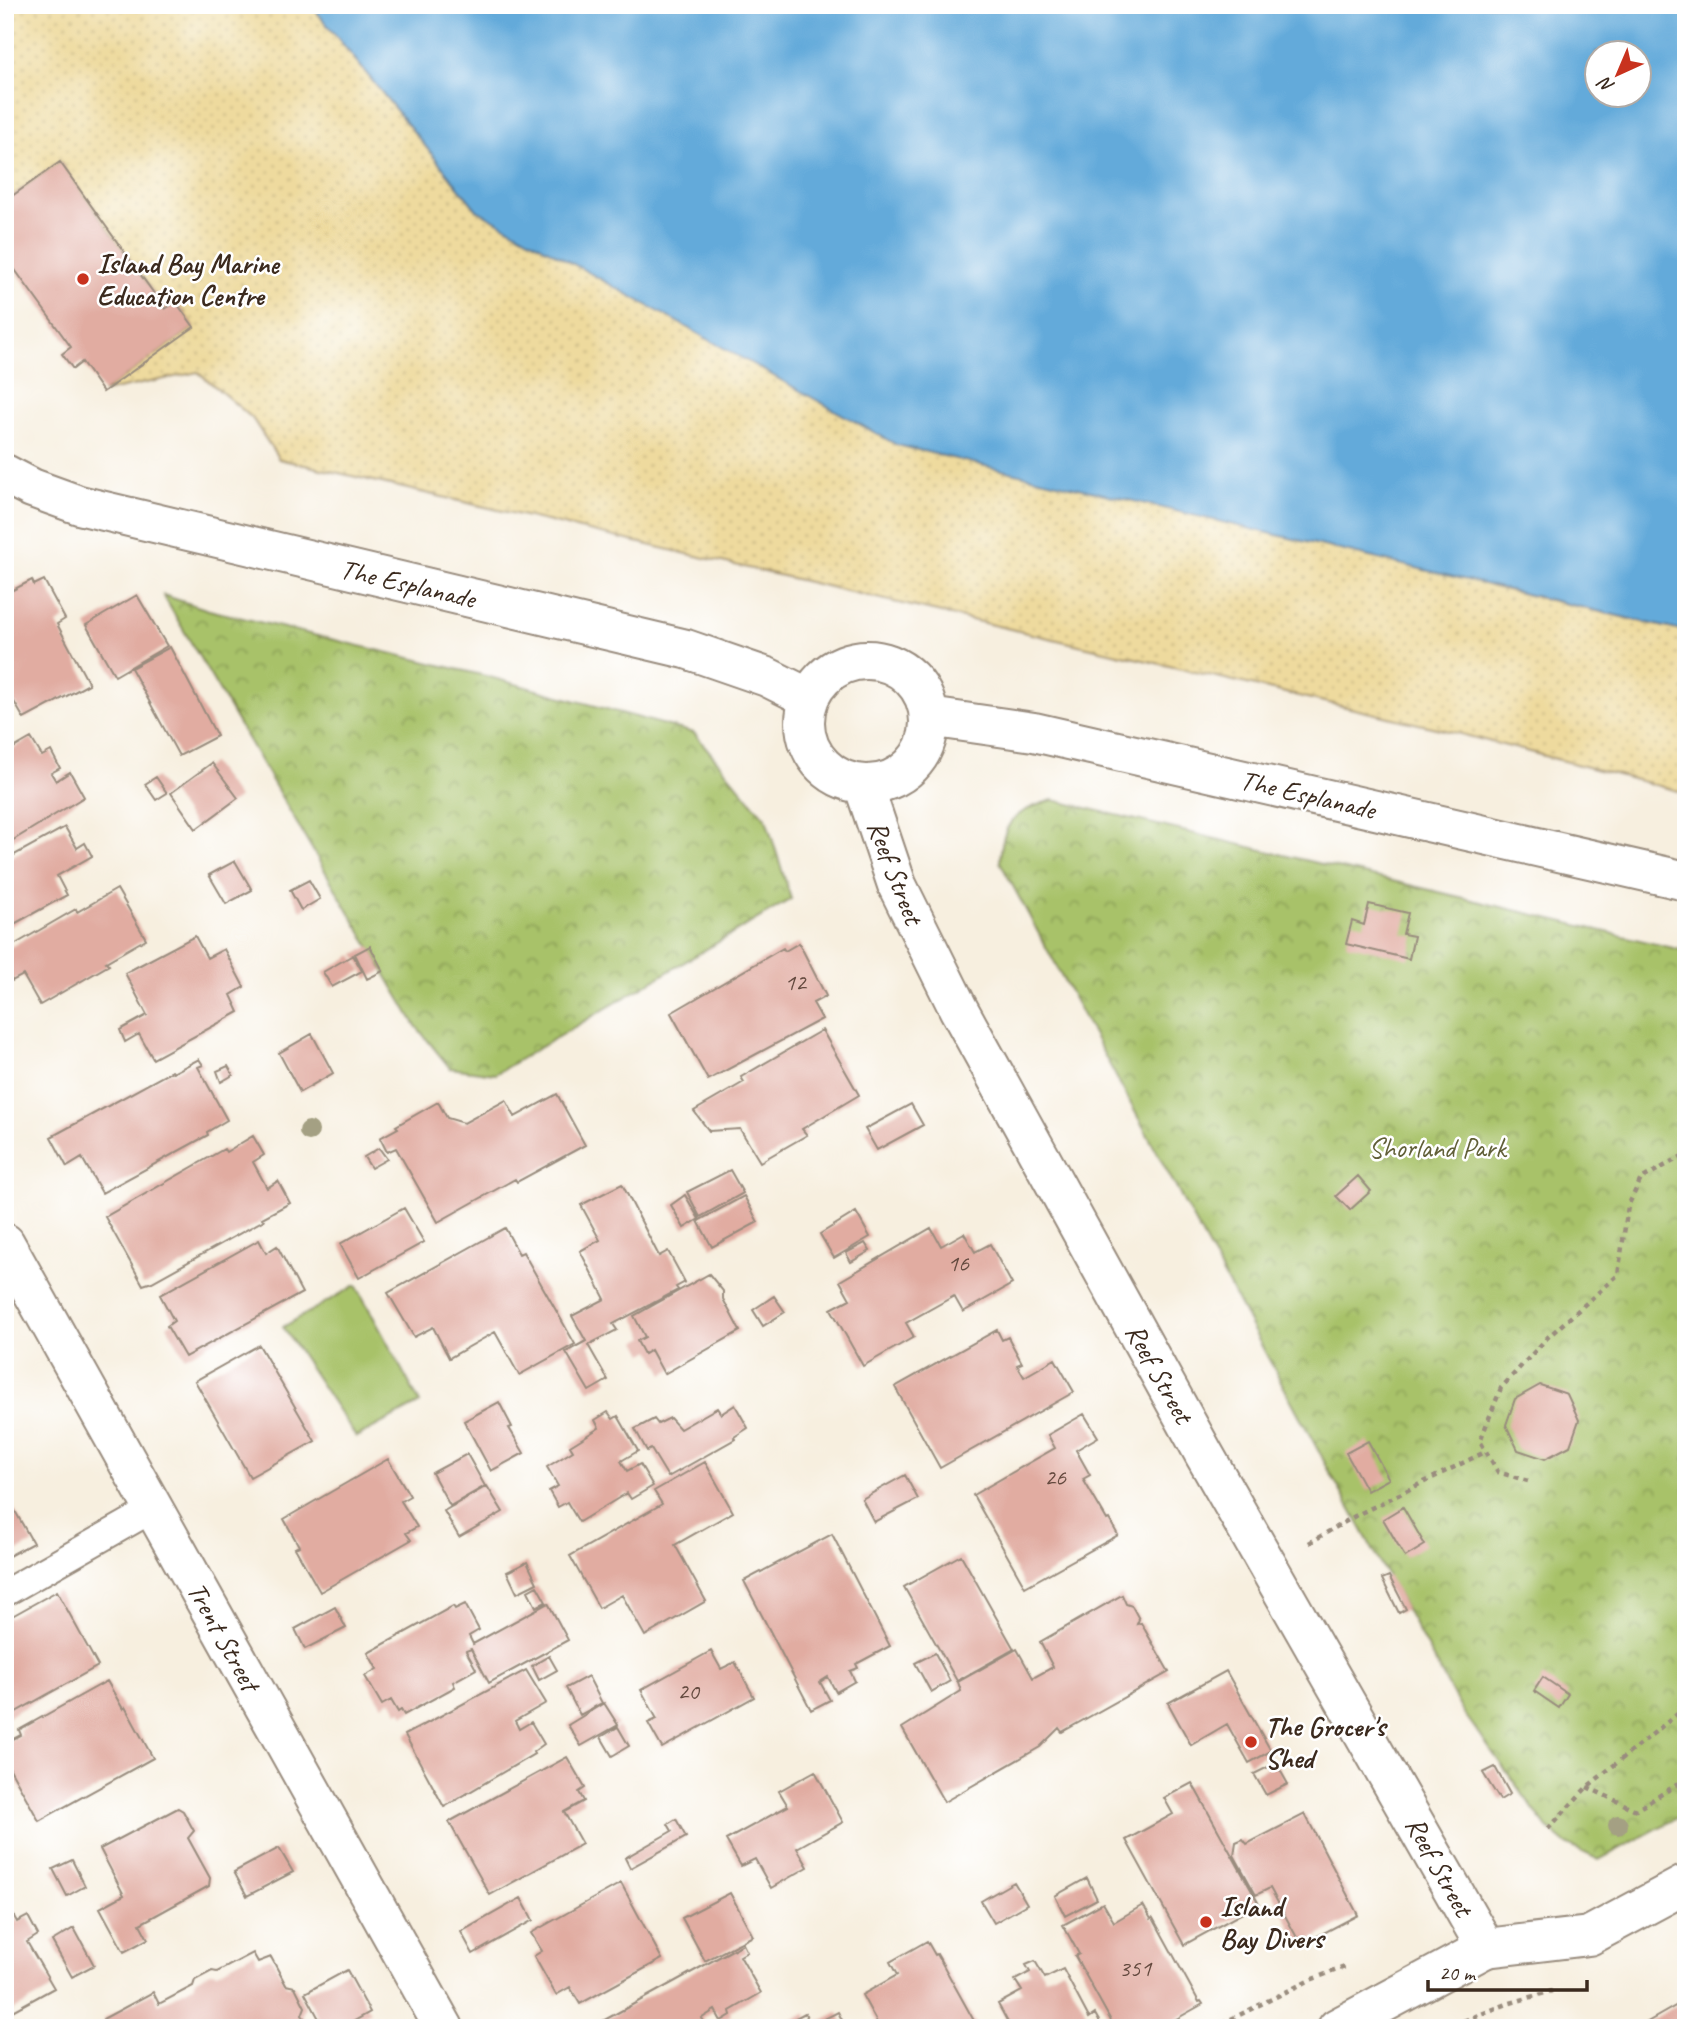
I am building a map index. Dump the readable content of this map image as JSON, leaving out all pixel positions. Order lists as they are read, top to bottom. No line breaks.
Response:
{"streets":{"main road":["The Esplanade","Reef Street","Trent Street"]},"crossings":[["The Esplanade","Reef Street"]],"parks":["Shorland Park"],"places":["Island Bay Marine Education Centre","The Grocer's Shed","Island Bay Divers"],"house_numbers":["12","16","26","20","351"],"scale_bar":"20 m","north":"bottom left"}
